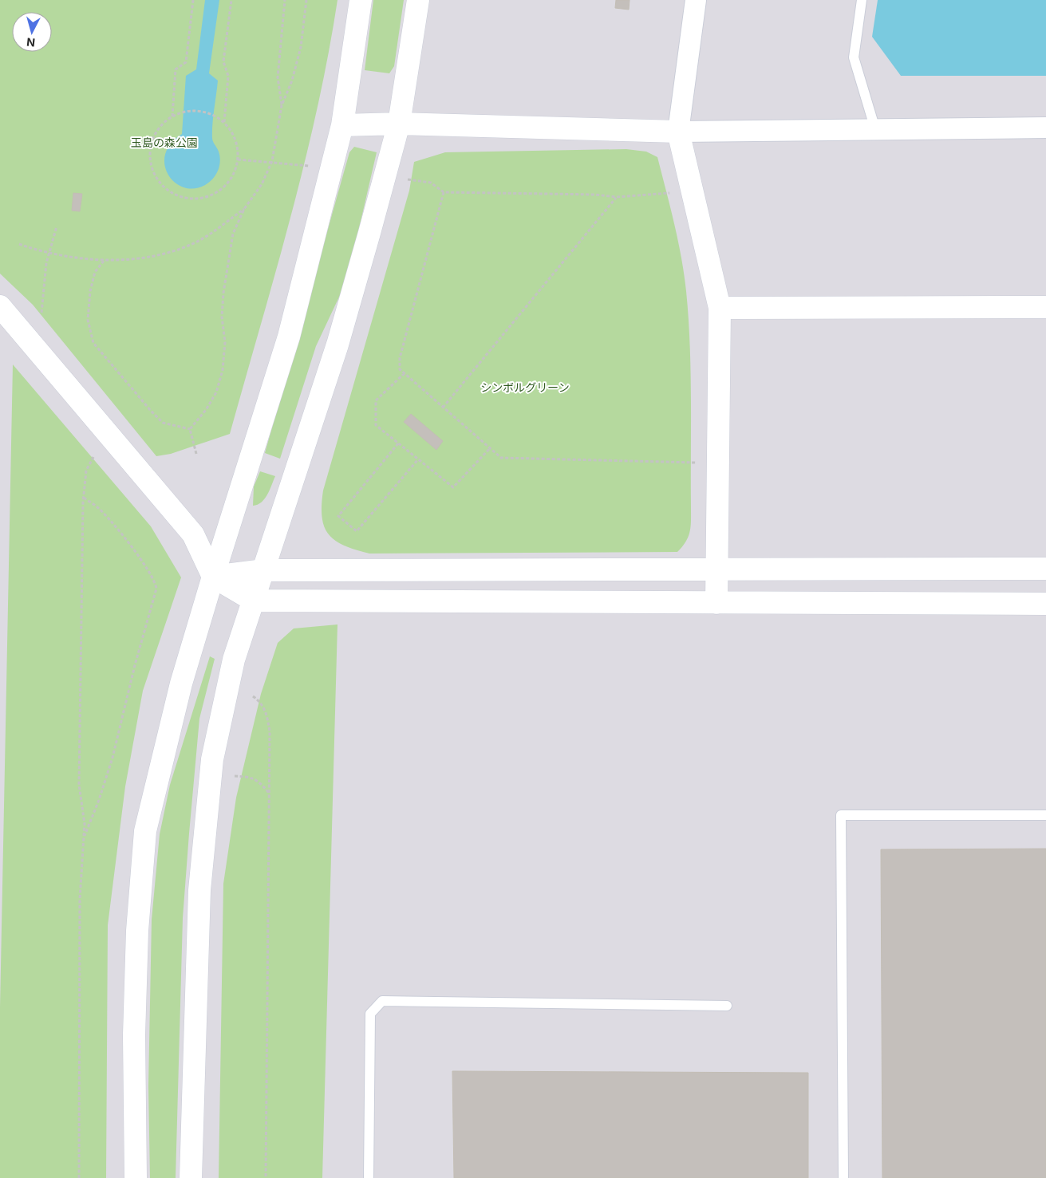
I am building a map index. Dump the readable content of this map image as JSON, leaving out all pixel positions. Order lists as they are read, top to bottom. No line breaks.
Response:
{"parks":["玉島の森公園","シンボルグリーン"],"north":"bottom"}
